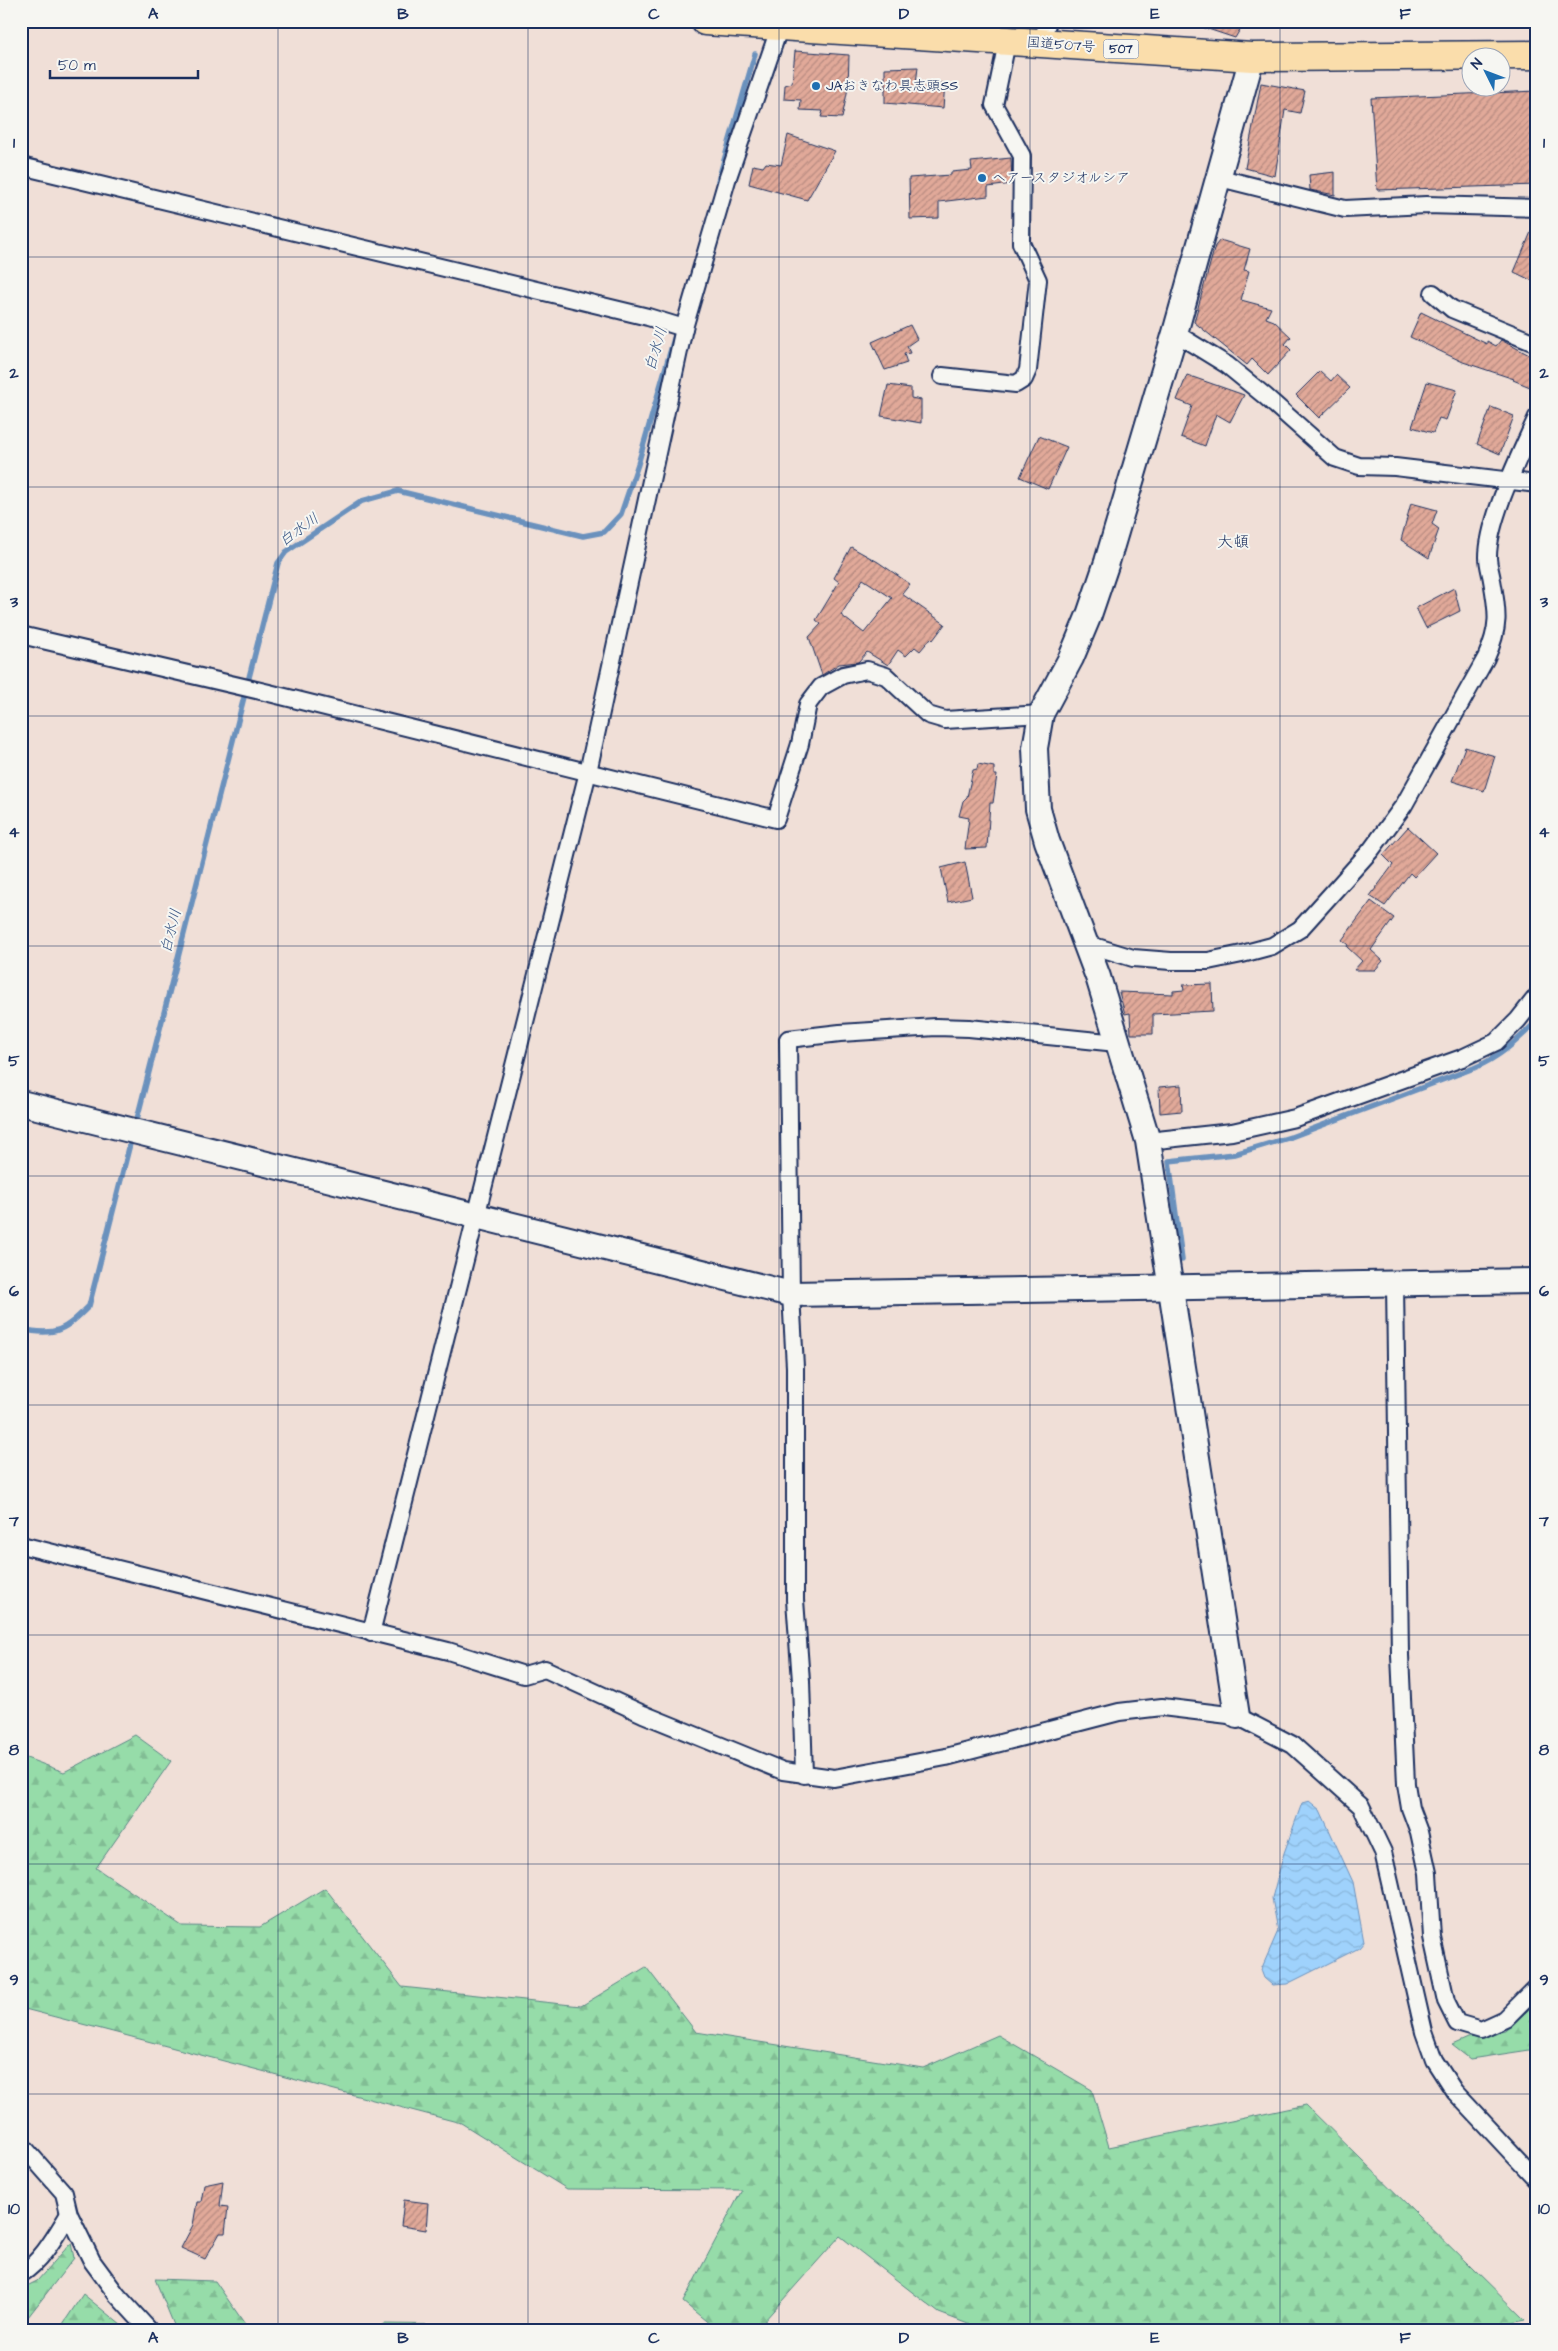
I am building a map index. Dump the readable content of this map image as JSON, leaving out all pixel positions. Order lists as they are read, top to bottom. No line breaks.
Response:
{"streets":{"highway":["国道507号","507"]},"districts":["大頓"],"water":["白水川"],"places":["JAおきなわ具志頭SS","ヘアースタジオルシア"],"scale_bar":"50 m","north":"top left","grid":{"columns":["A","B","C","D","E","F"],"rows":["1","2","3","4","5","6","7","8","9","10"]}}
